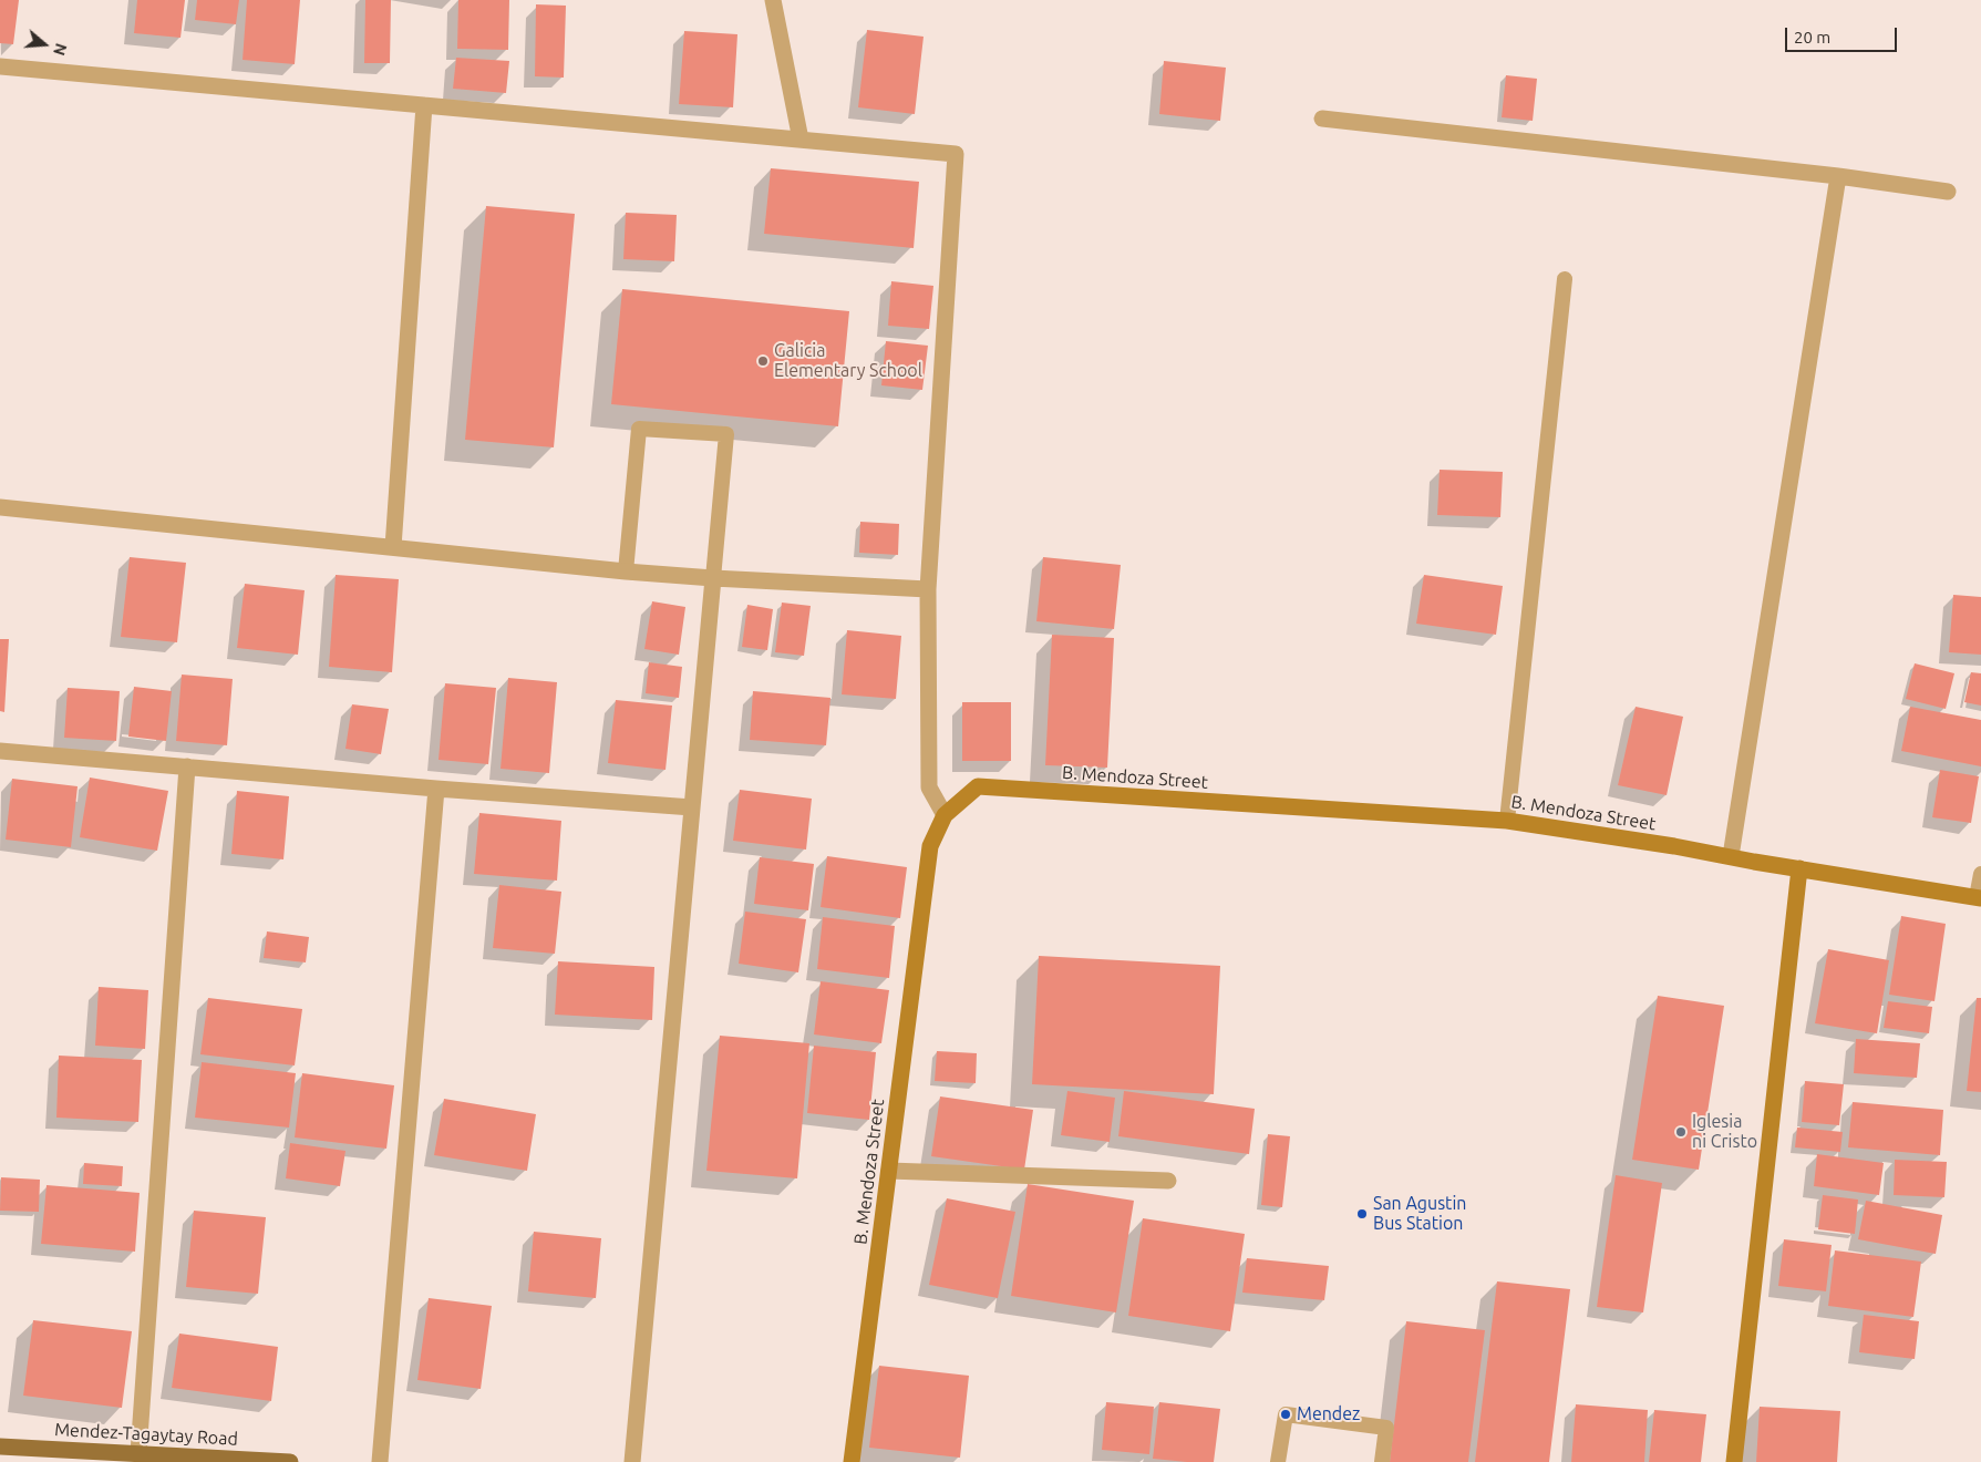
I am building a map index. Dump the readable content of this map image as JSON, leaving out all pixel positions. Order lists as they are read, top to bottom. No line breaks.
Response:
{"streets":{"main road":["Mendez-Tagaytay Road"],"street":["B. Mendoza Street"]},"places":["Galicia Elementary School","Iglesia ni Cristo","San Agustin Bus Station","Mendez"],"scale_bar":"20 m","north":"right"}
